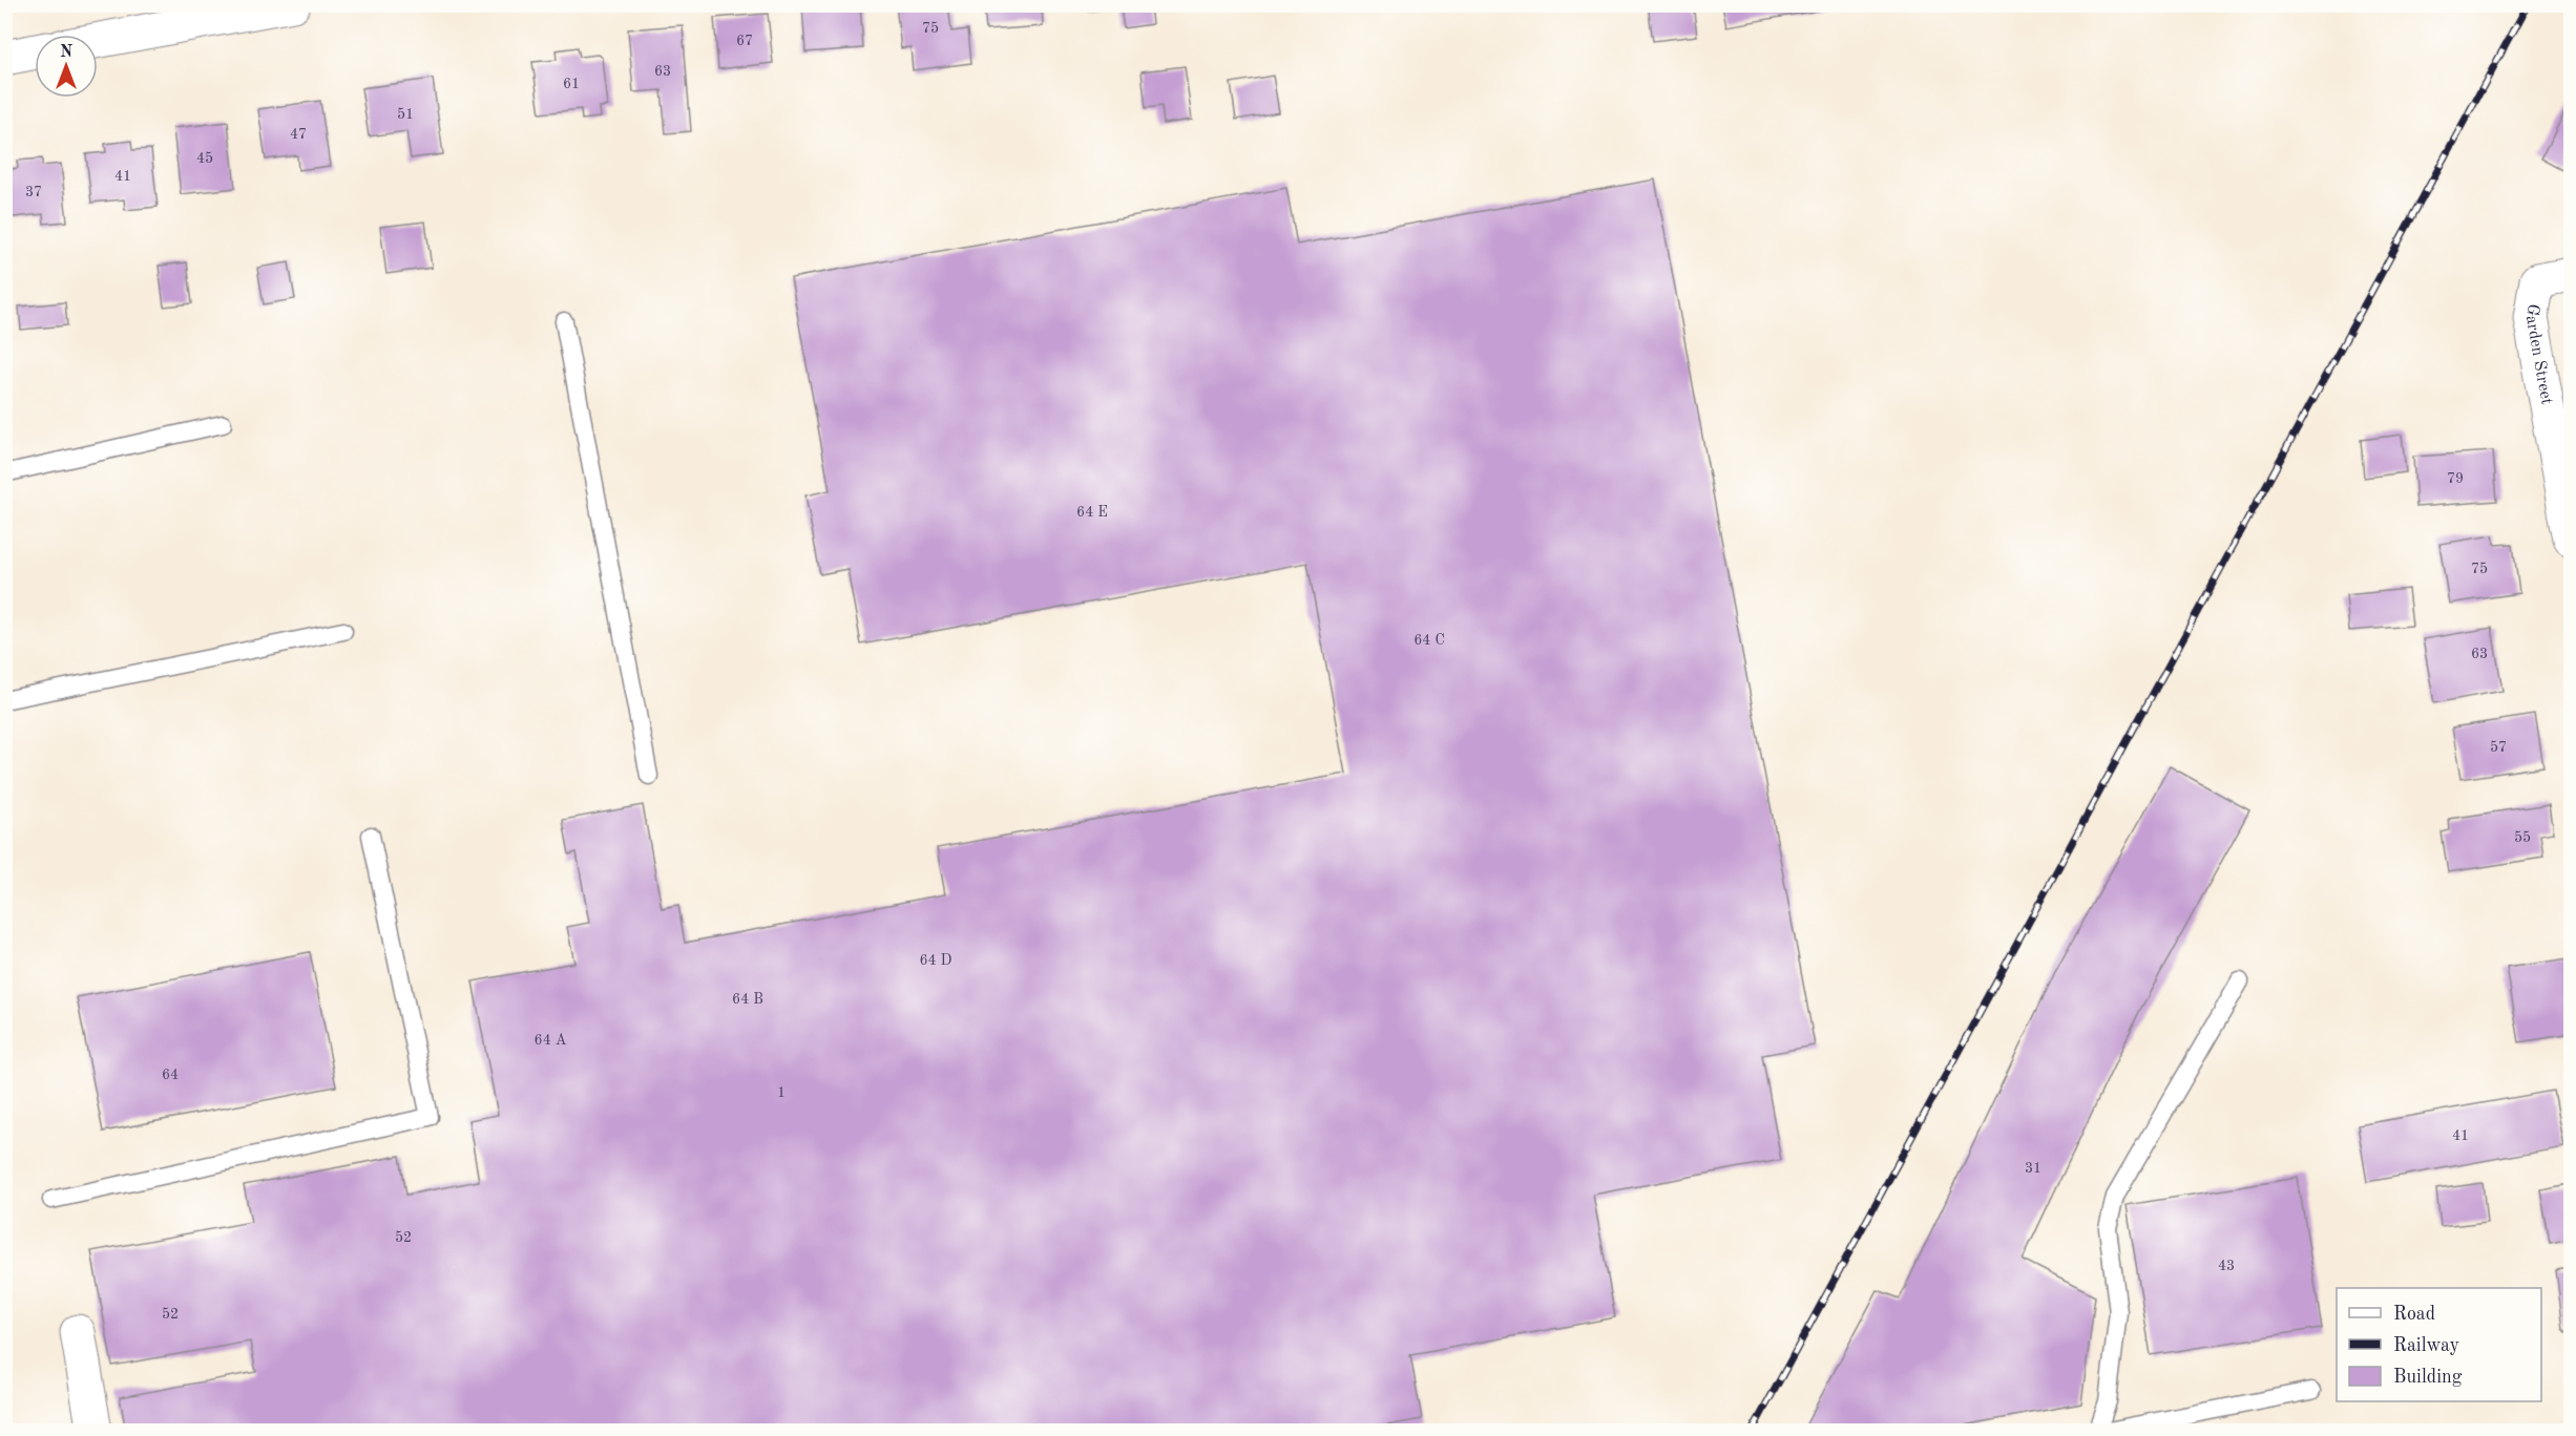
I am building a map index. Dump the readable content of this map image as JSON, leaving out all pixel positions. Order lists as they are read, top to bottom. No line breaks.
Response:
{"streets":{"street":["Garden Street"]},"house_numbers":["75","67","63","61","51","47","45","41","37","79","64 E","75","64 C","63","57","55","64 D","64 B","64 A","64","1","41","31","52","43","52"],"legend":["Road","Railway","Building"],"north":"top"}
